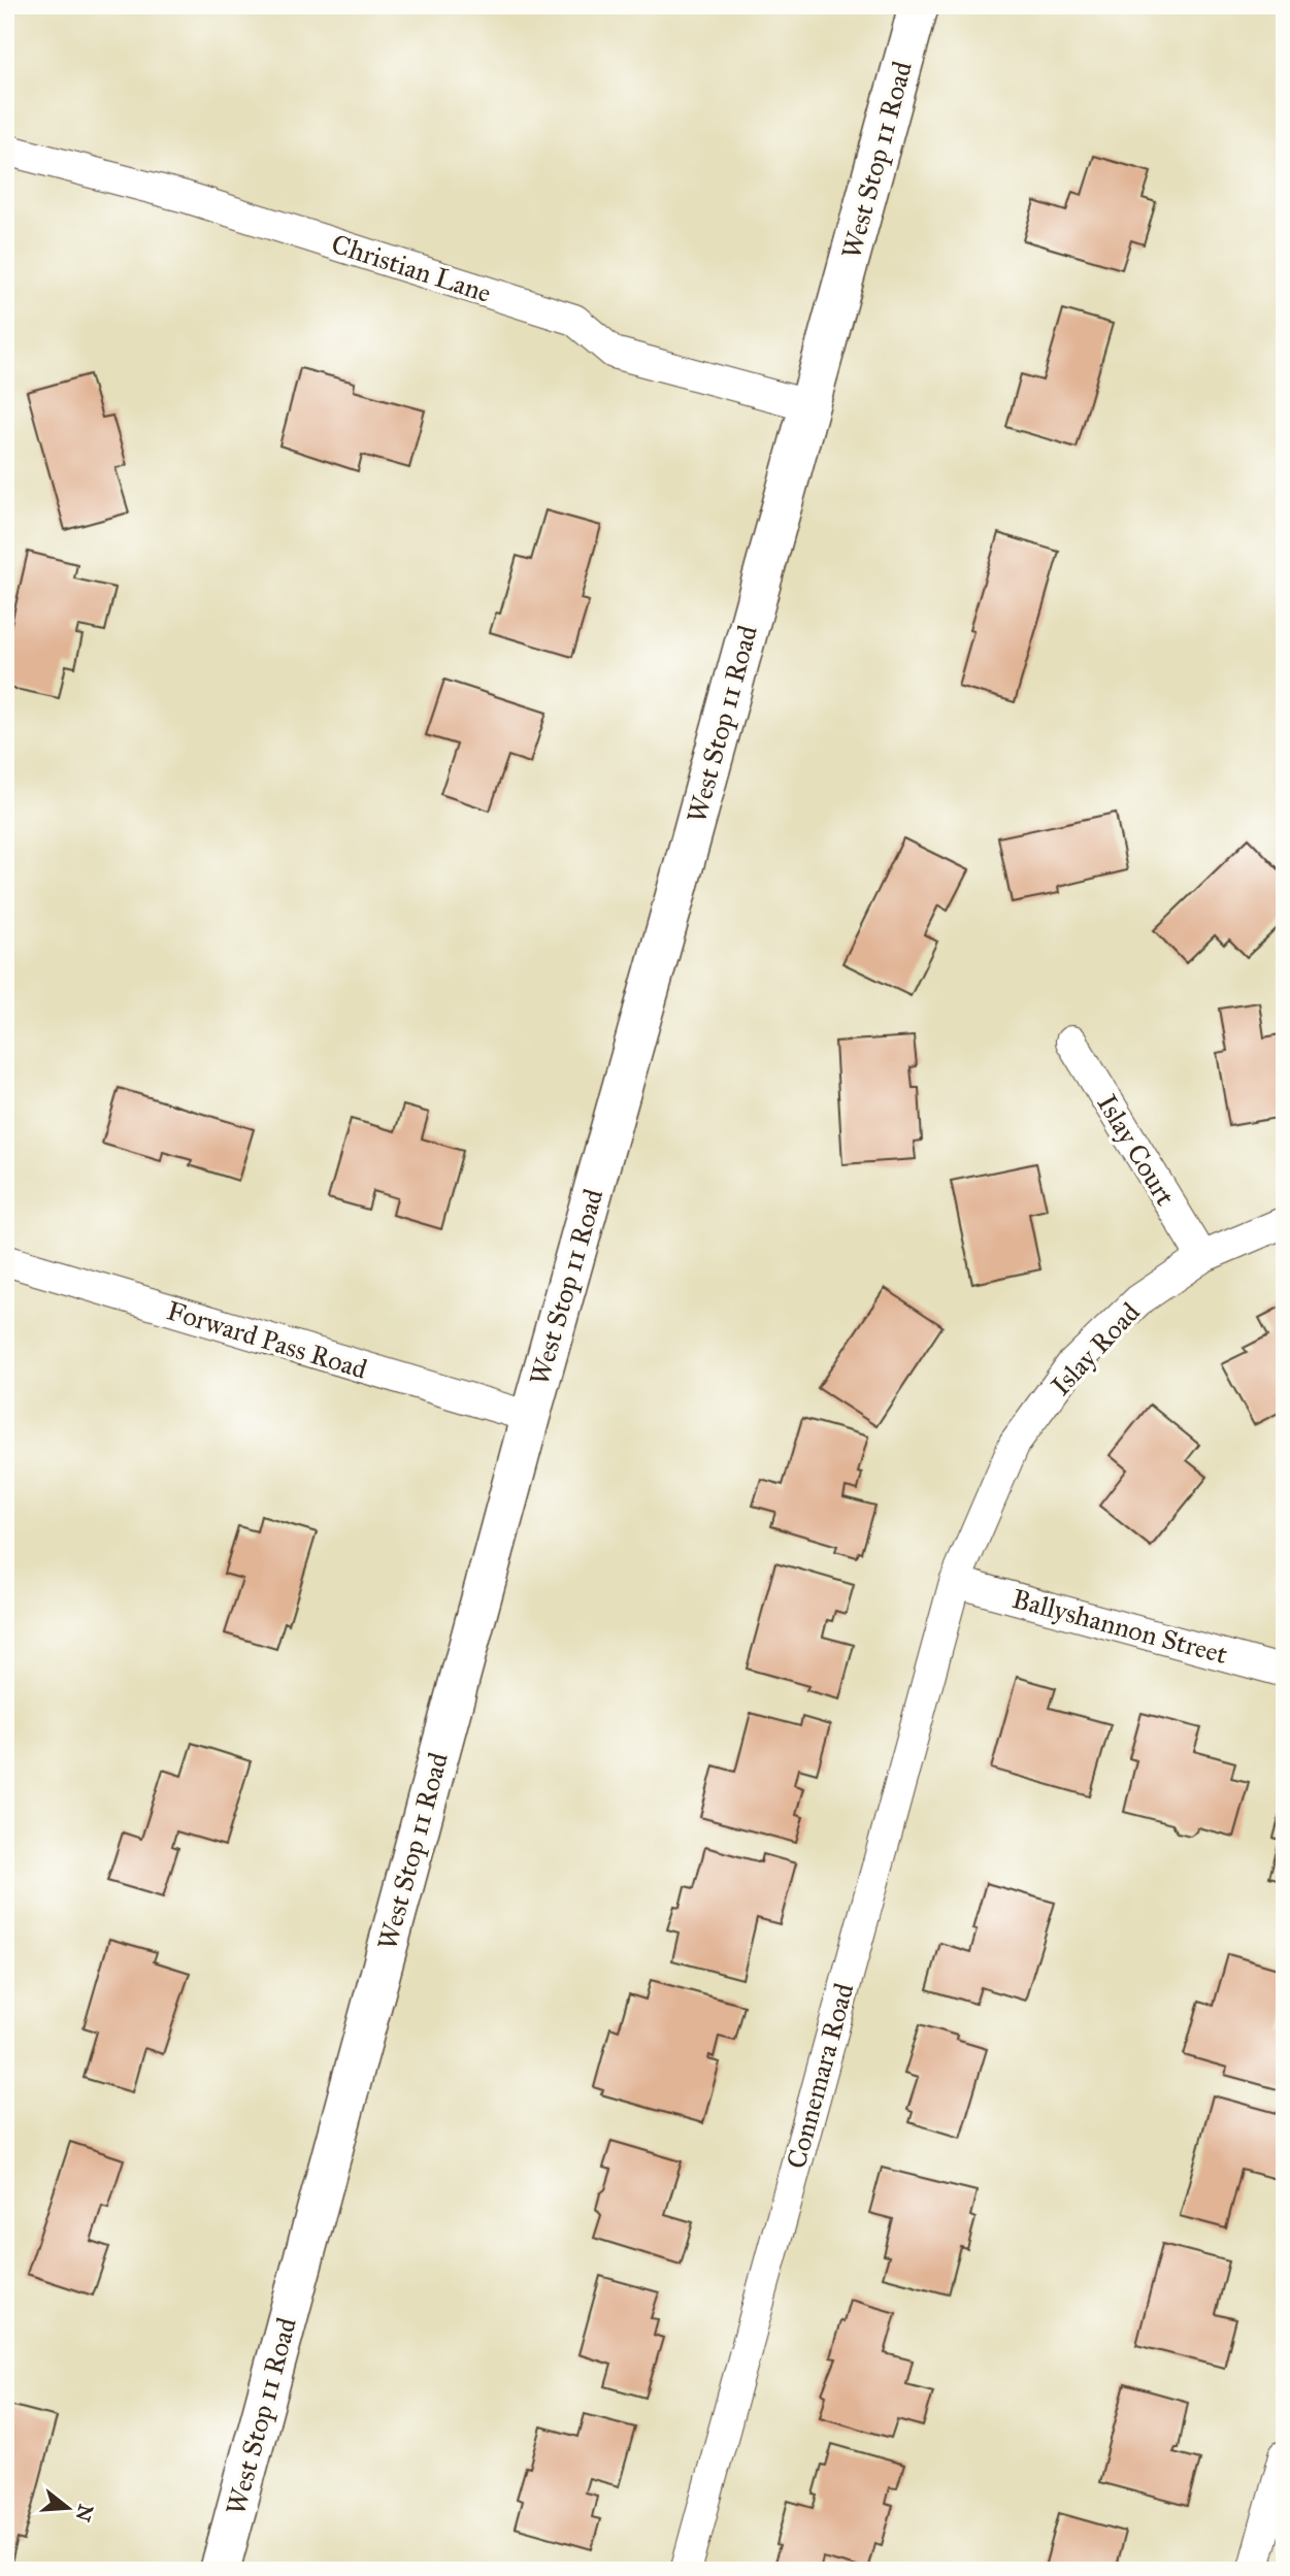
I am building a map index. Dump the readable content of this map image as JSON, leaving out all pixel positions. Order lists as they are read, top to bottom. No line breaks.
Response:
{"streets":{"main road":["West Stop 11 Road"],"street":["Christian Lane","Islay Court","Forward Pass Road","Islay Road","Ballyshannon Street","Connemara Road"]},"crossings":[["West Stop 11 Road","Christian Lane"],["West Stop 11 Road","Forward Pass Road"],["Islay Court","Islay Road"],["Islay Road","Ballyshannon Street"],["Islay Road","Connemara Road"],["Ballyshannon Street","Connemara Road"]],"north":"right"}
